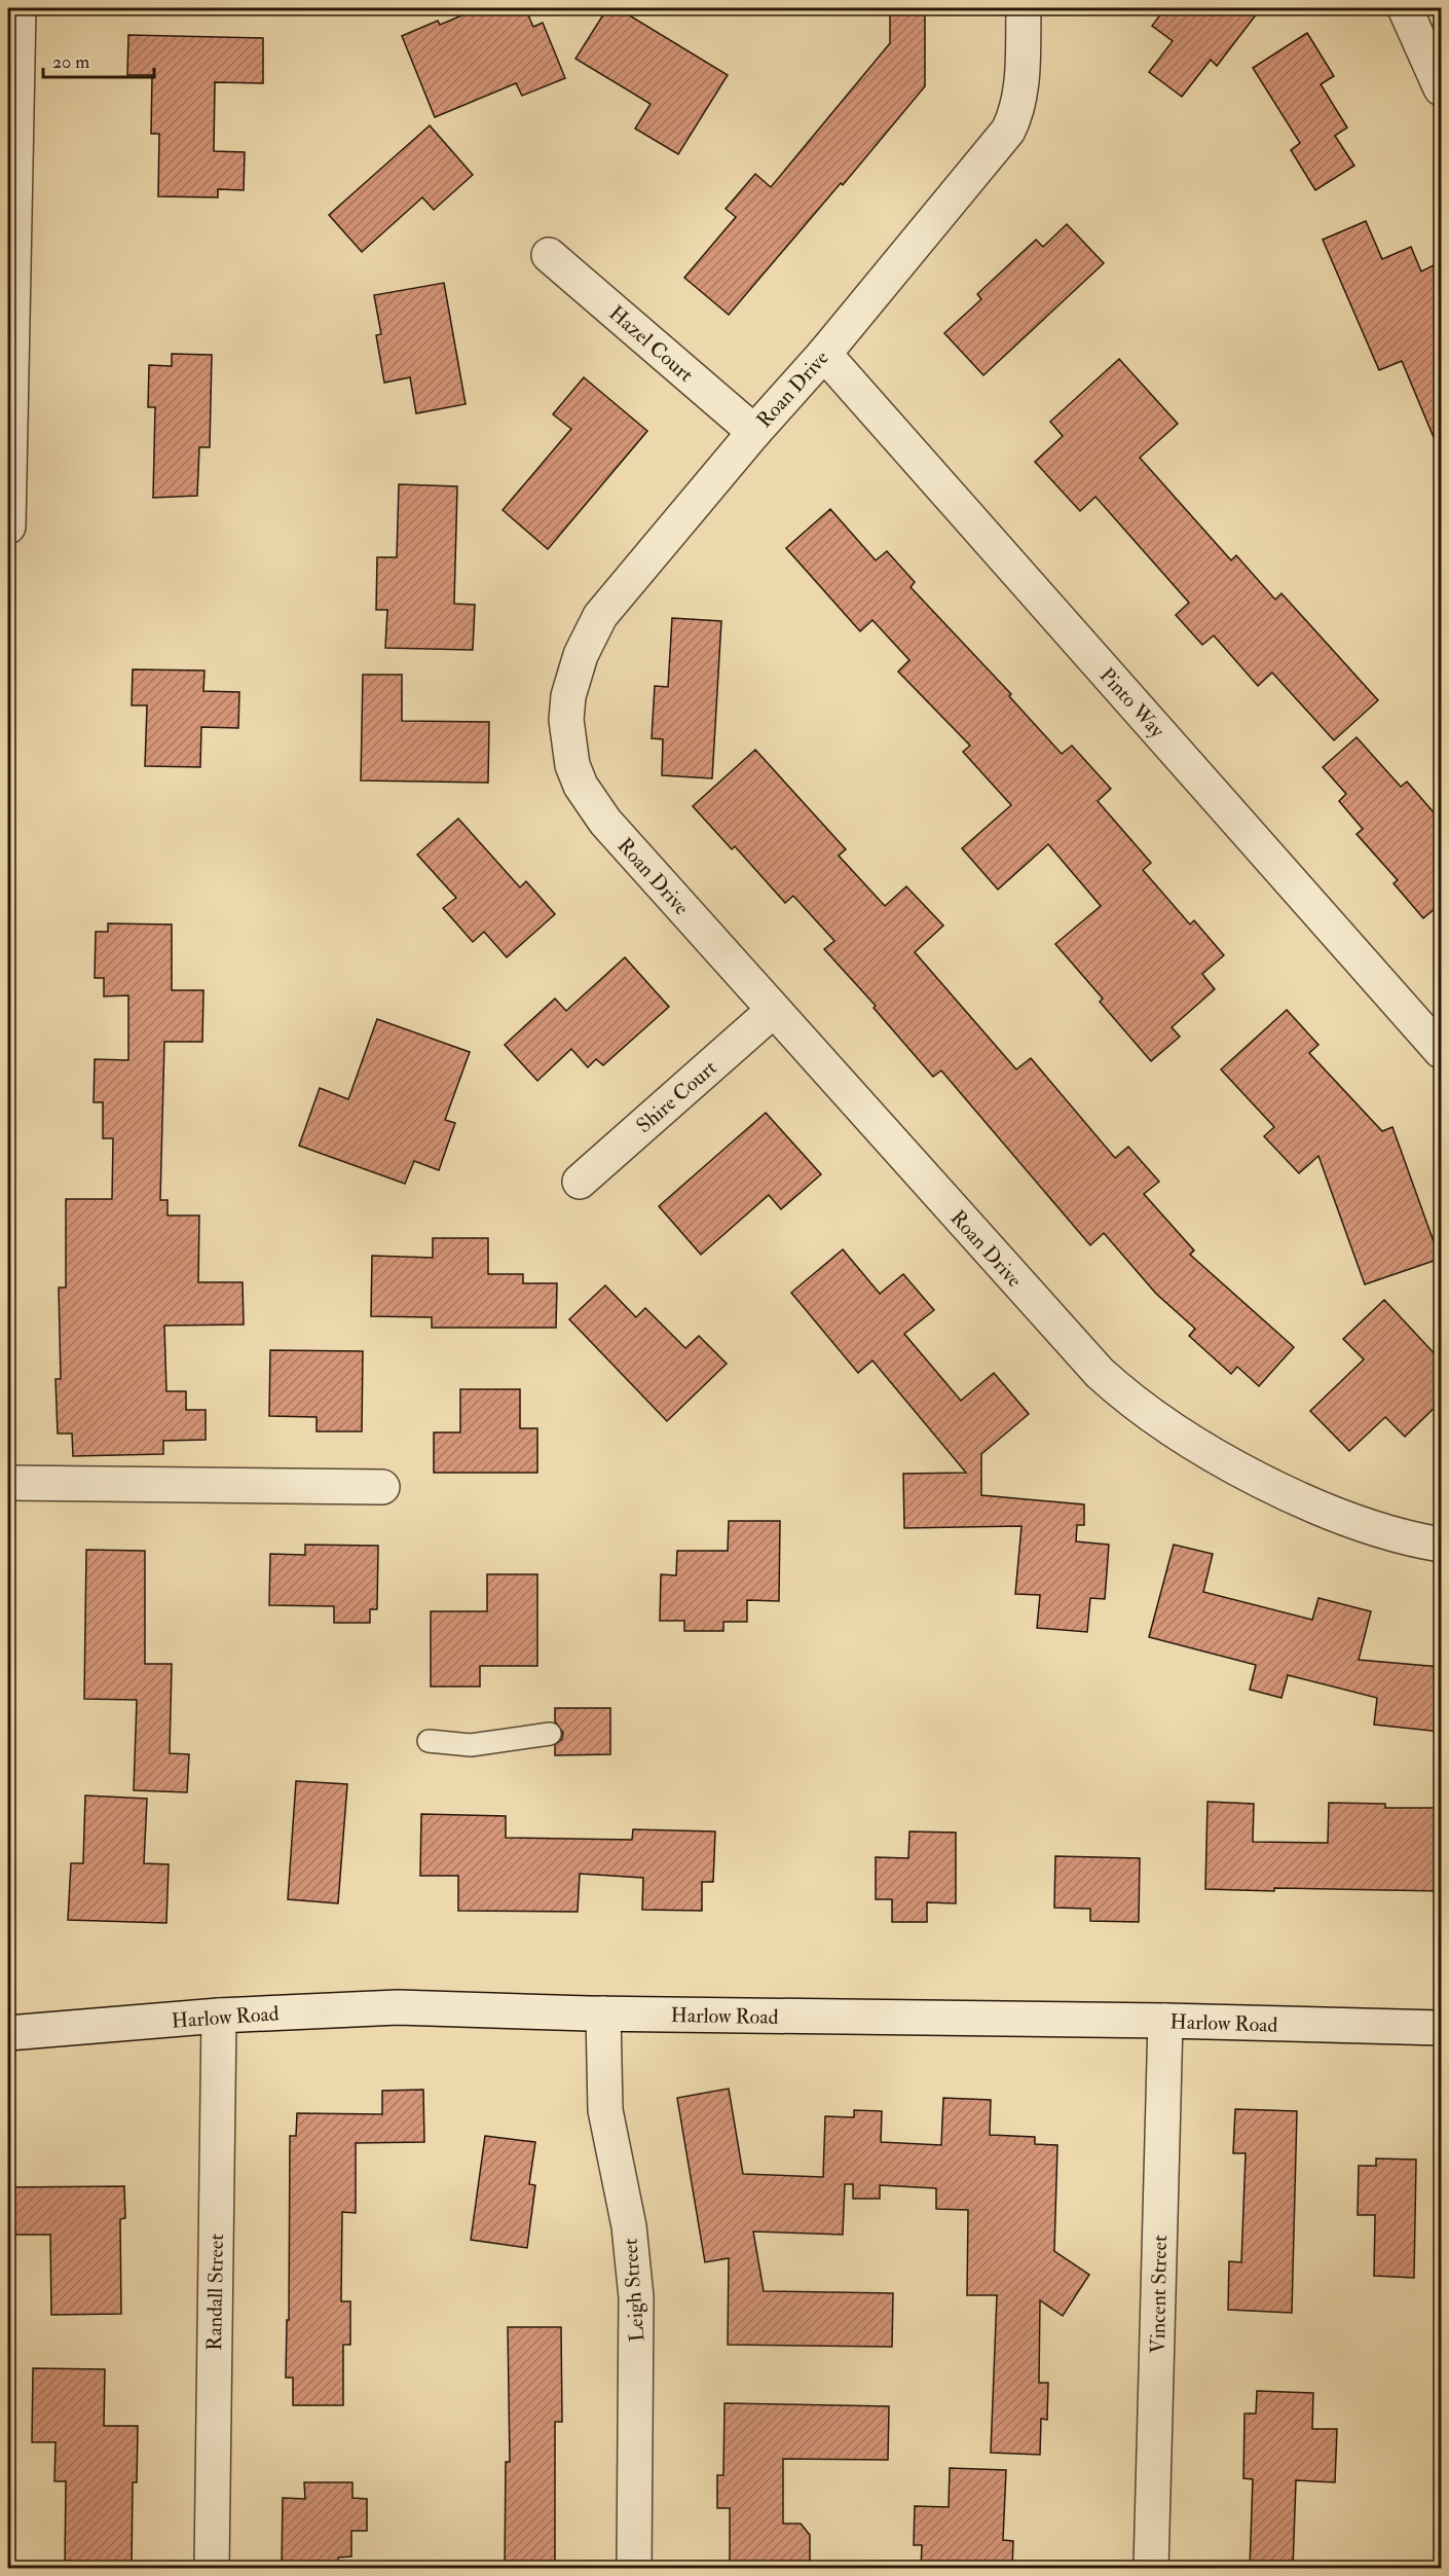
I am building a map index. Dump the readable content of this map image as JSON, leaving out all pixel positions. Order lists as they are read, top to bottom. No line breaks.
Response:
{"streets":{"street":["Hazel Court","Roan Drive","Pinto Way","Shire Court","Harlow Road","Leigh Street","Randall Street","Vincent Street"]},"crossings":[["Hazel Court","Roan Drive"],["Roan Drive","Pinto Way"],["Roan Drive","Shire Court"],["Harlow Road","Leigh Street"],["Harlow Road","Randall Street"],["Harlow Road","Vincent Street"]],"scale_bar":"20 m"}
